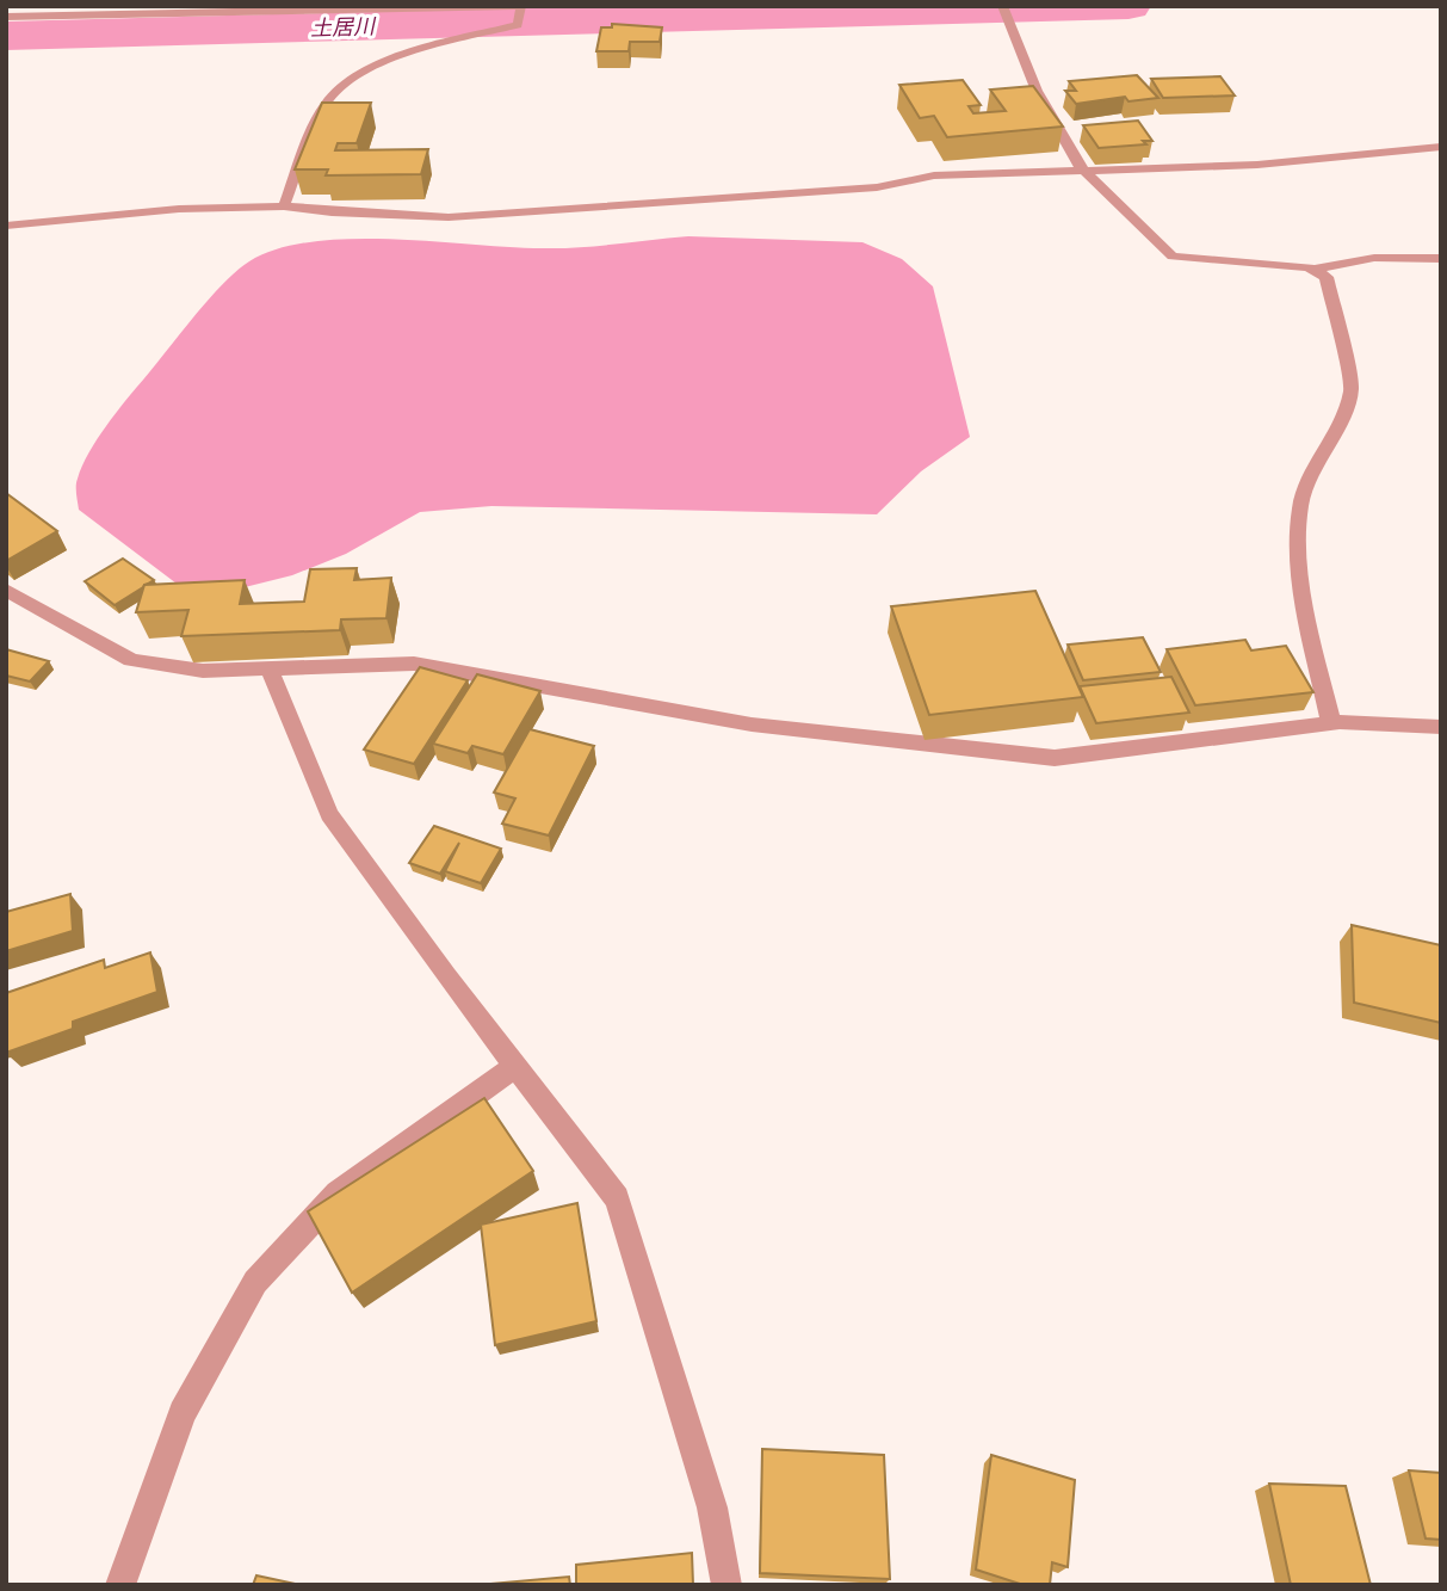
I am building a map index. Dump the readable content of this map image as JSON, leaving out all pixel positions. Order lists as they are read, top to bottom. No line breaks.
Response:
{"water":["土居川"]}
